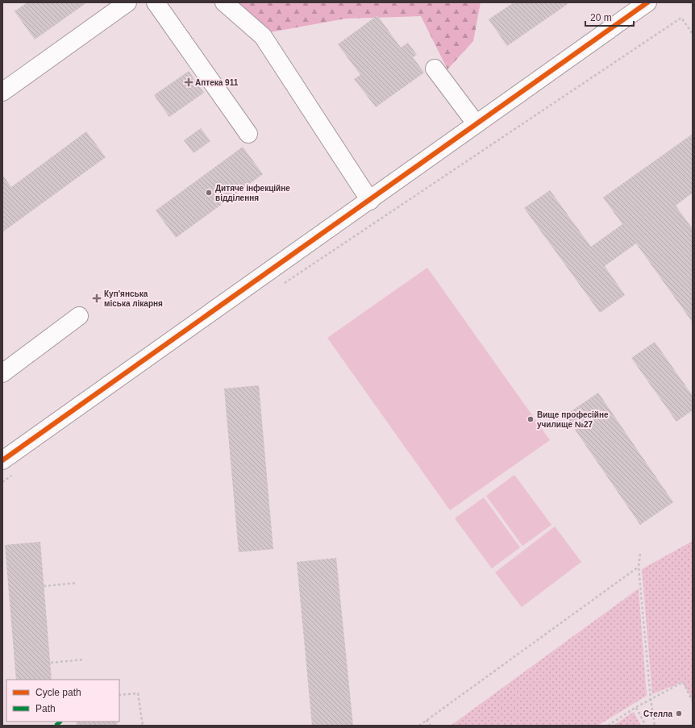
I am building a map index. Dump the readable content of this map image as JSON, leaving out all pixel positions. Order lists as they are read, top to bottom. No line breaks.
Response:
{"places":{"health":["Аптека 911","Куп'янська міська лікарня"],"other":["Дитяче інфекційне відділення","Вище професійне училище №27","Стелла"]},"legend":["Cycle path","Path"],"scale_bar":"20 m"}
